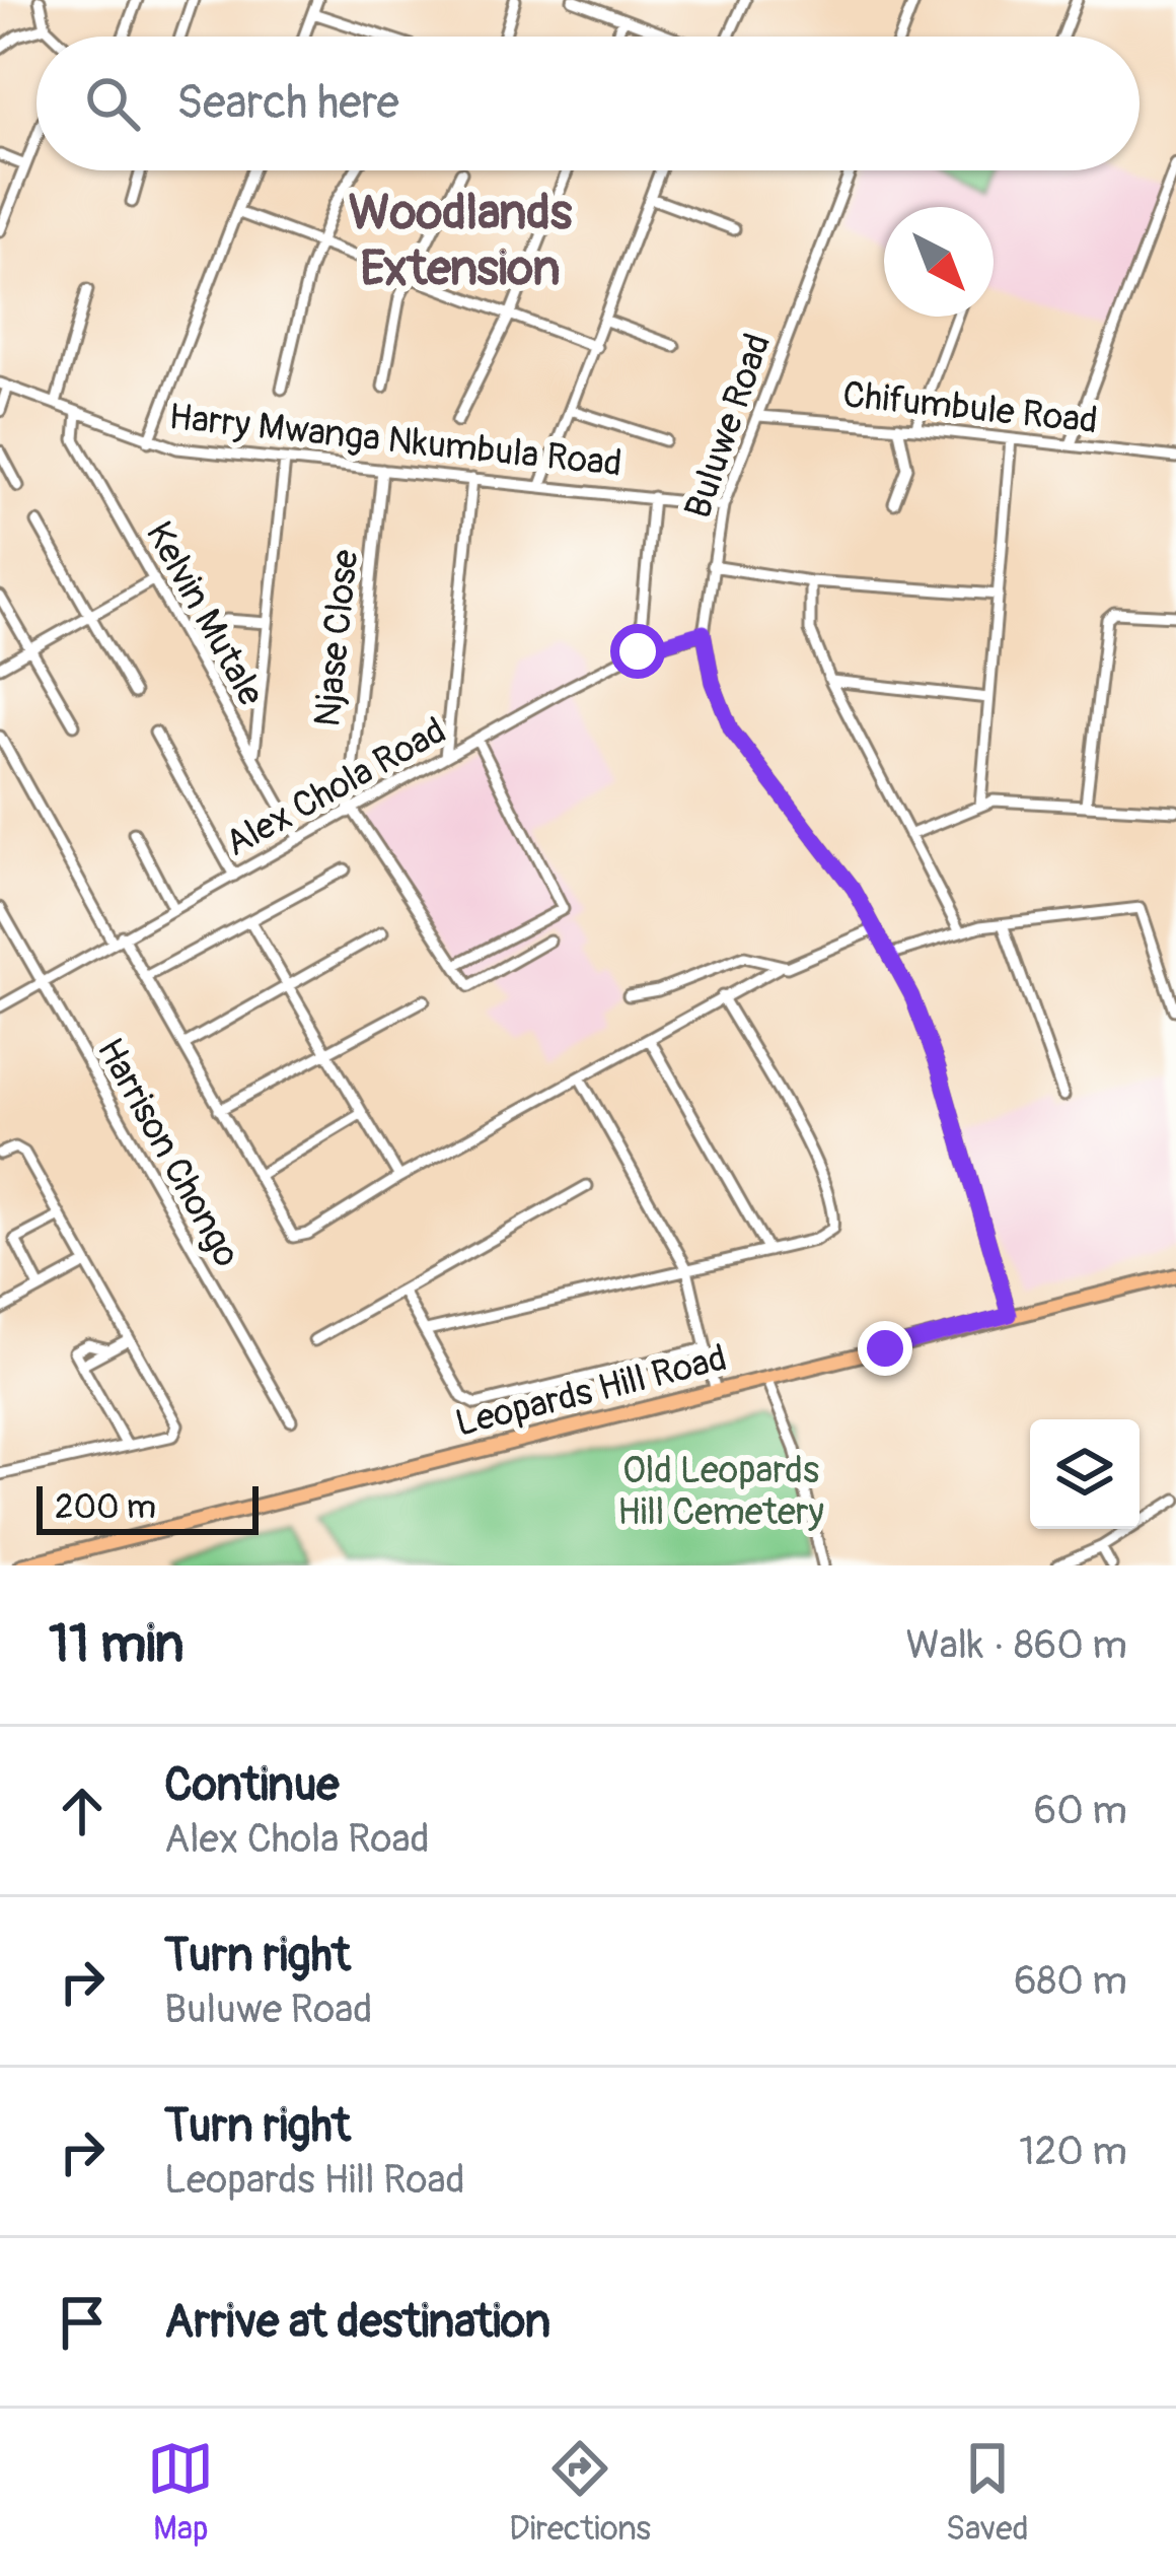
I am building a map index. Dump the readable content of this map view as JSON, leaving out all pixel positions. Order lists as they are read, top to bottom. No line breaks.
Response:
{"streets":{"main road":["Leopards Hill Road"],"street":["Chifumbule Road","Buluwe Road","Harry Mwanga Nkumbula Road","Kelvin Mutale","Njase Close","Alex Chola Road","Harrison Chongo"]},"crossings":[["Chifumbule Road","Buluwe Road"],["Buluwe Road","Harry Mwanga Nkumbula Road"],["Buluwe Road","Alex Chola Road"],["Buluwe Road","Leopards Hill Road"],["Harry Mwanga Nkumbula Road","Kelvin Mutale"],["Harry Mwanga Nkumbula Road","Njase Close"],["Kelvin Mutale","Alex Chola Road"],["Njase Close","Alex Chola Road"],["Alex Chola Road","Harrison Chongo"]],"districts":["Woodlands Extension"],"parks":["Old Leopards Hill Cemetery"],"scale_bar":"200 m","north":"bottom right","page":{"search":"Search here","scale":"200 m","heading":["11 min","Walk · 860 m"],"list":[["Continue","Alex Chola Road","60 m"],["Turn right","Buluwe Road","680 m"],["Turn right","Leopards Hill Road","120 m"],"Arrive at destination"],"nav":["Map","Directions","Saved"]}}
